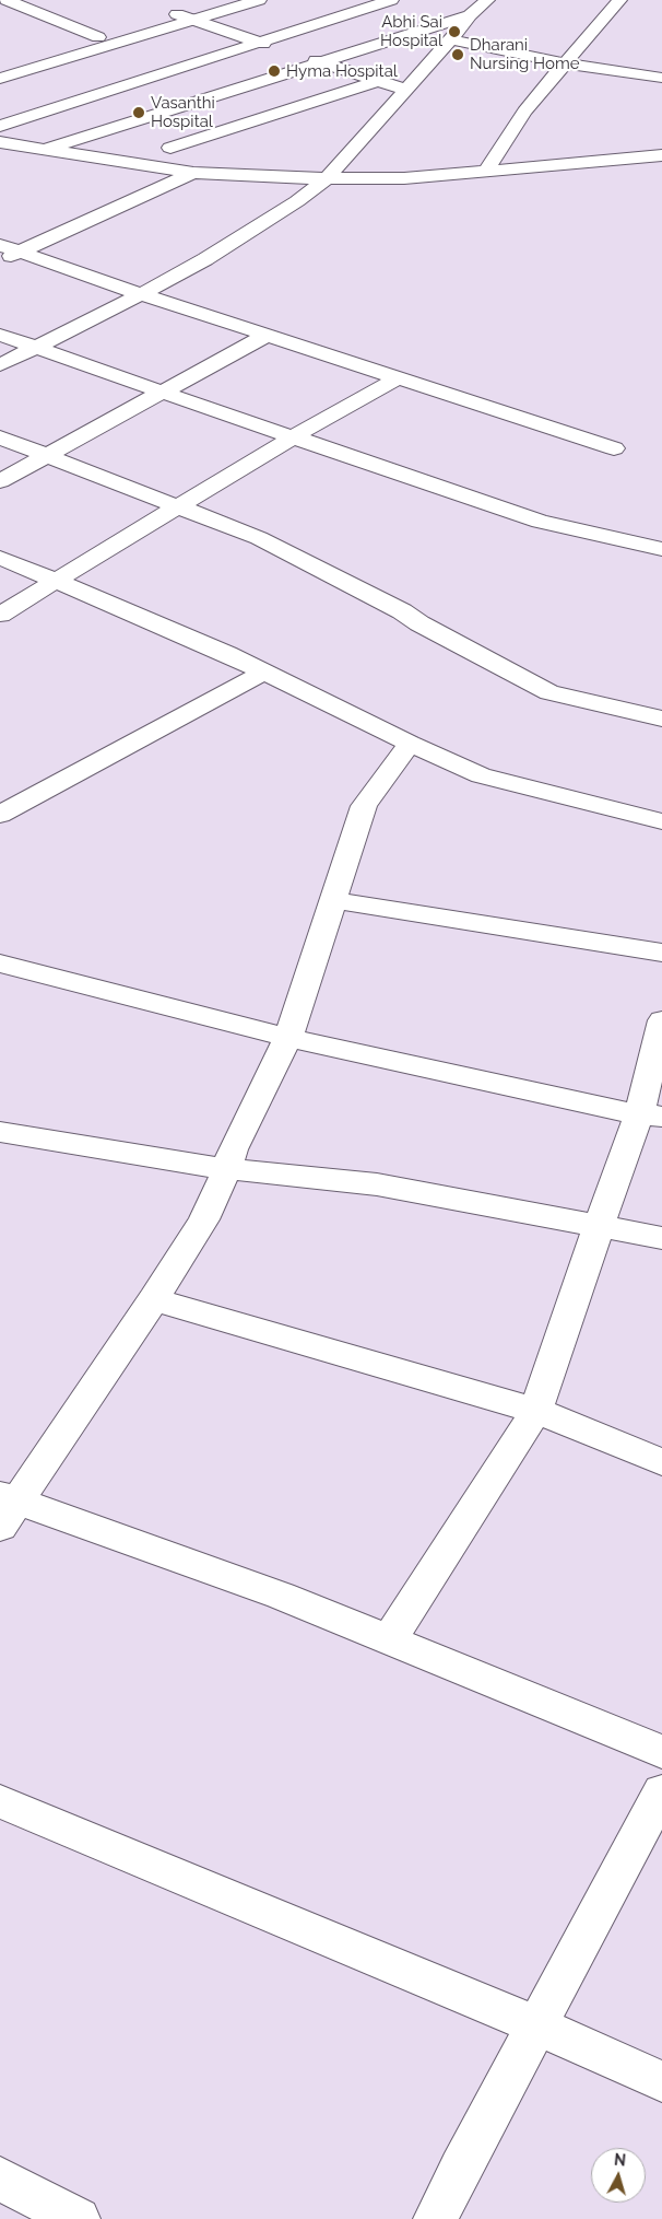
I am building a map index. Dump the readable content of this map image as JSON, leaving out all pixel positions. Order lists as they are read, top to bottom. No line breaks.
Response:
{"places":["Abhi Sai Hospital","Dharani Nursing Home","Hyma Hospital","Vasanthi Hospital"],"north":"top"}
